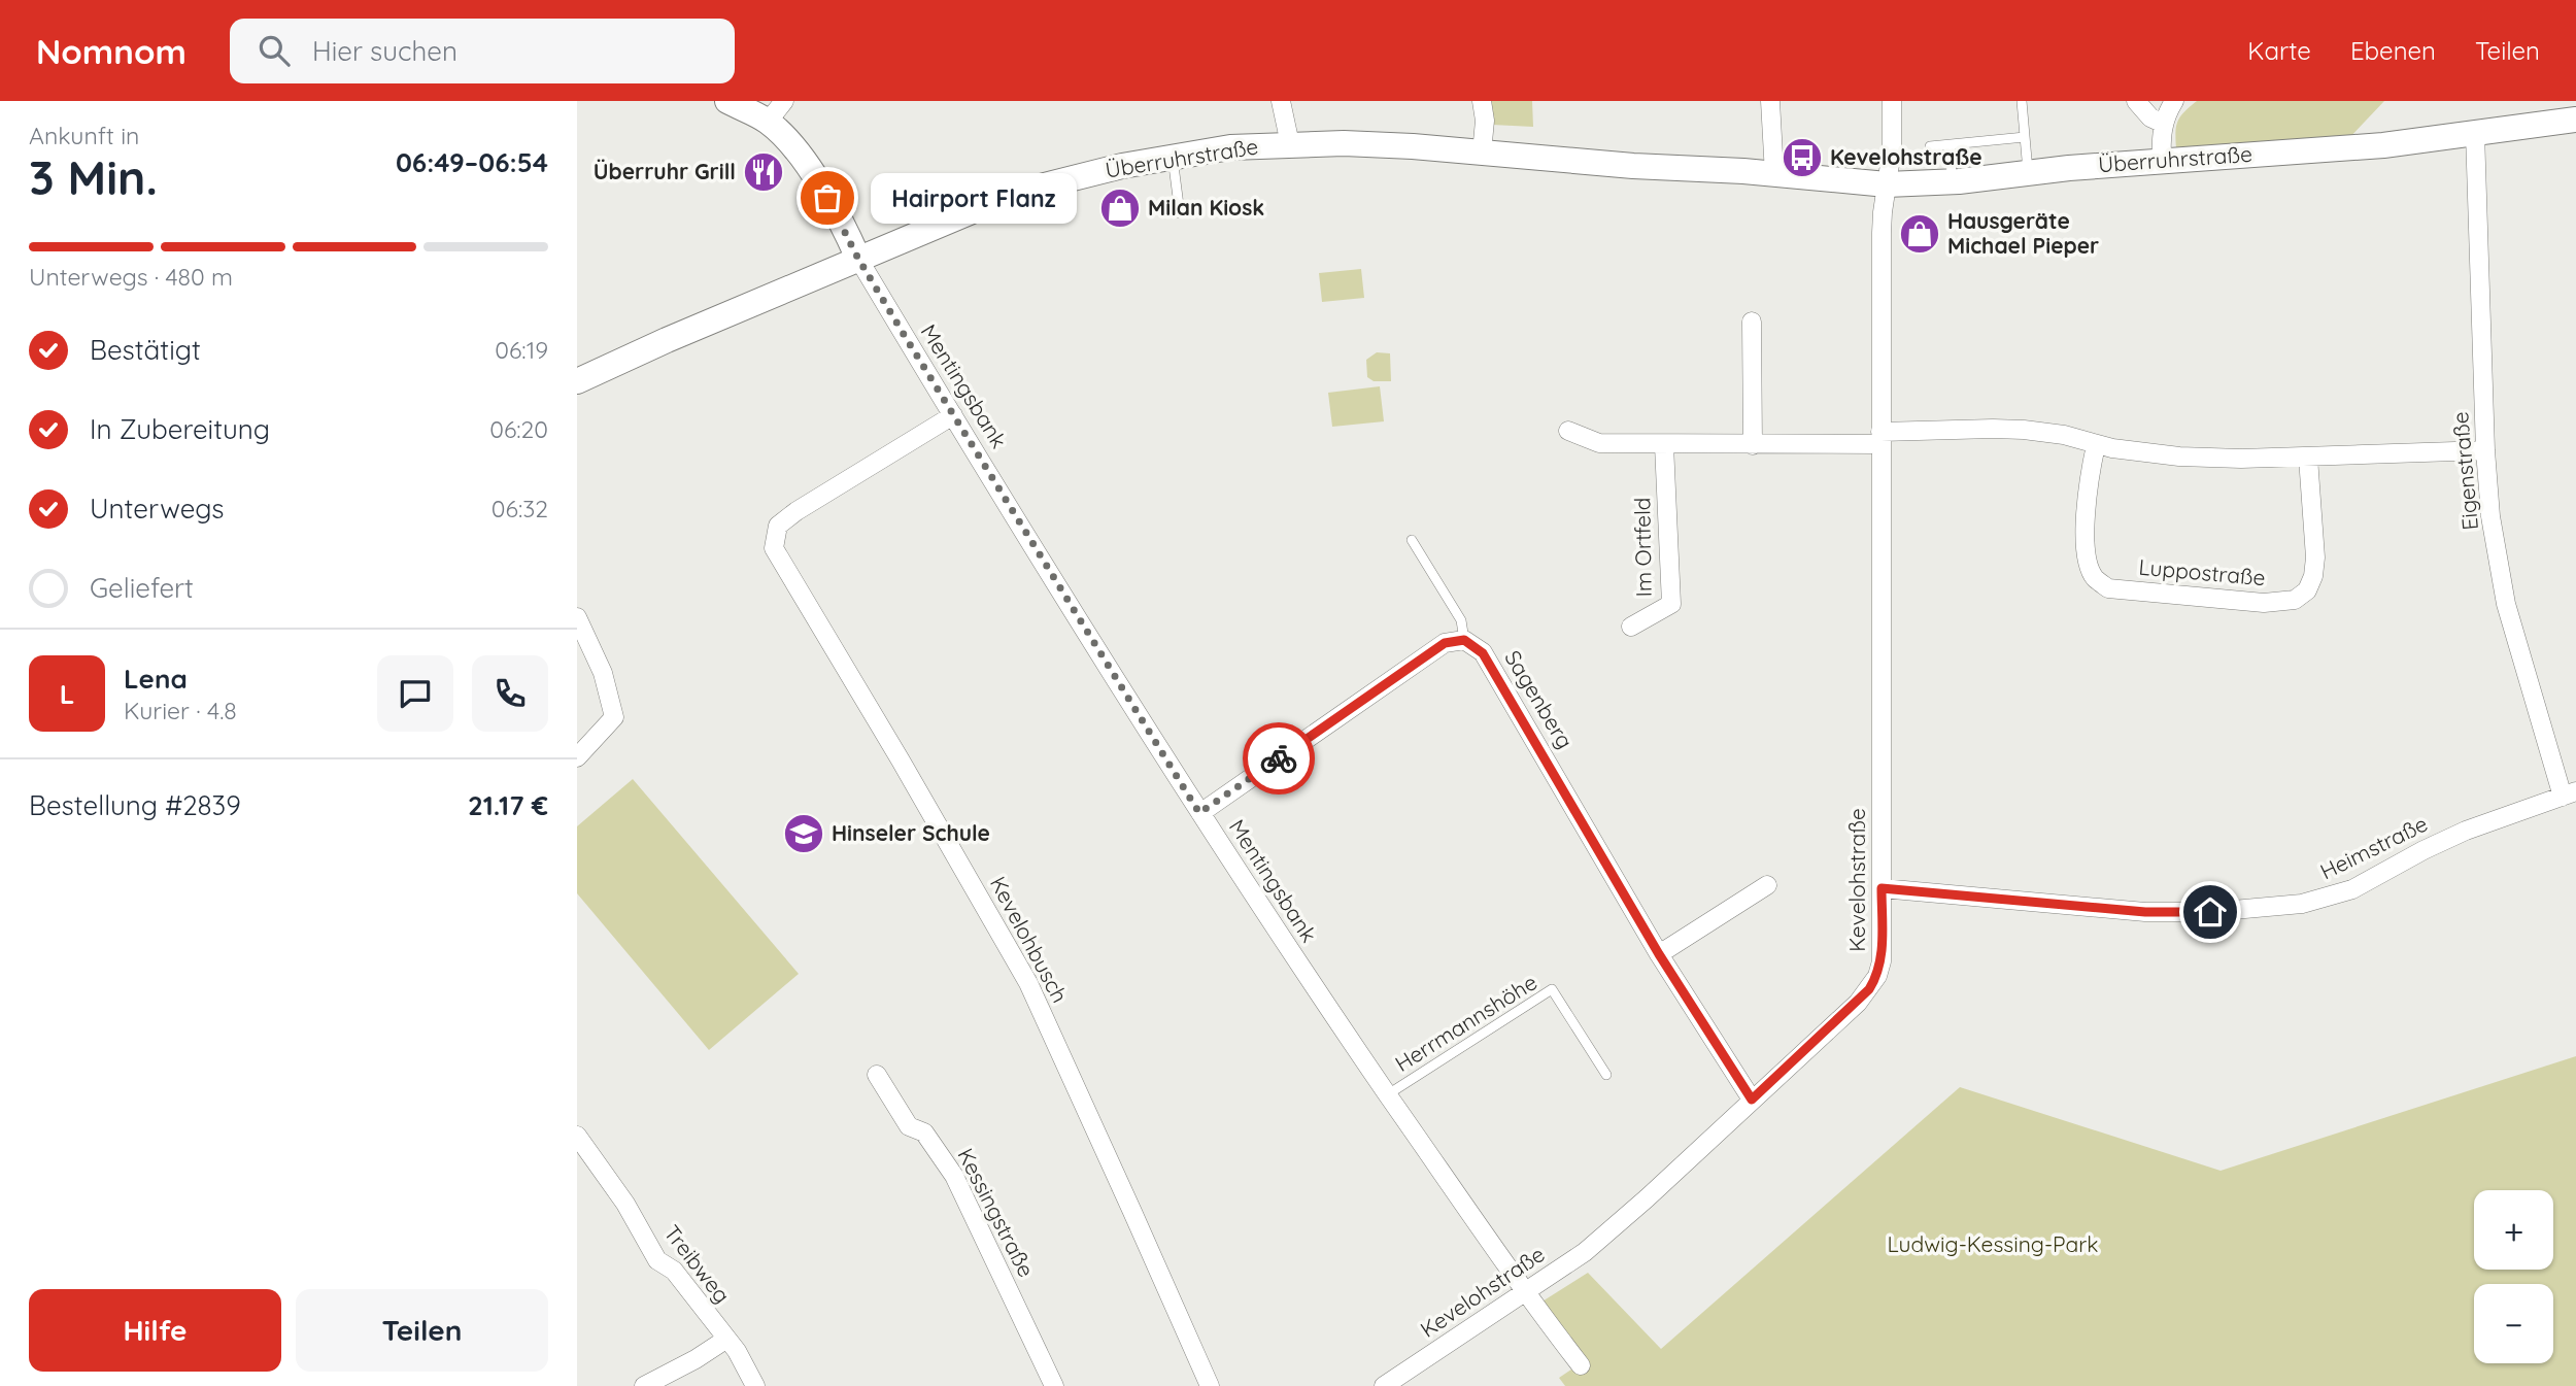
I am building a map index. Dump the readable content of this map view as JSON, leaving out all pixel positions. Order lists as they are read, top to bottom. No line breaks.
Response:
{"streets":{"main road":["Überruhrstraße"],"street":["Mentingsbank","Eigenstraße","Im Ortfeld","Luppostraße","Sagenberg","Heimstraße","Kevelohstraße","Kevelohbusch","Kessingstraße","Treibweg"],"lane":["Herrmannshöhe"]},"crossings":[["Überruhrstraße","Mentingsbank"],["Überruhrstraße","Eigenstraße"],["Überruhrstraße","Kevelohstraße"],["Mentingsbank","Kevelohstraße"],["Mentingsbank","Kevelohbusch"],["Mentingsbank","Herrmannshöhe"],["Eigenstraße","Heimstraße"],["Sagenberg","Kevelohstraße"],["Heimstraße","Kevelohstraße"]],"parks":["Ludwig-Kessing-Park"],"places":{"bus stop":["Kevelohstraße"],"restaurant":["Überruhr Grill"],"other":["Hairport Flanz"],"shop":["Milan Kiosk","Hausgeräte Michael Pieper"],"school or university":["Hinseler Schule"]},"page":{"header":"Nomnom","search":"Hier suchen","nav":["Karte","Ebenen","Teilen"],"heading":["3 Min.","Ankunft in","06:49–06:54"],"panel":["Lena","Kurier · 4.8","Bestellung #2839","21.17 €"],"bubble":"Hairport Flanz","bar":"Unterwegs · 480 m","list":[["Bestätigt","06:19"],["In Zubereitung","06:20"],["Unterwegs","06:32"],"Geliefert"],"round":"L","map_buttons":["+","−"],"buttons":["Hilfe","Teilen"]}}
